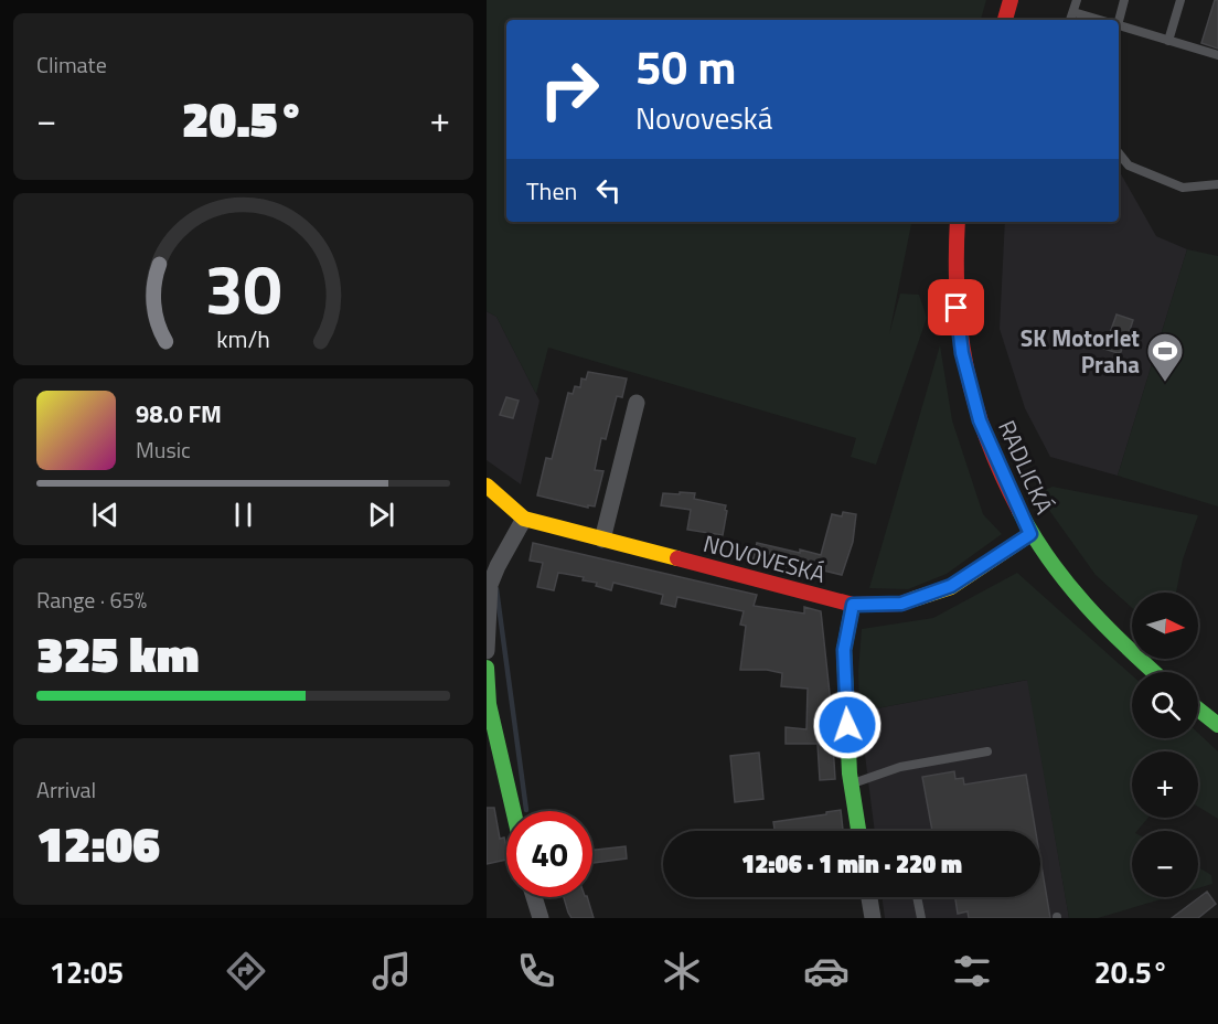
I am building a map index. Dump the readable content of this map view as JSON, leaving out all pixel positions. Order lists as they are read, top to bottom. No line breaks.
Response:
{"streets":{"street":["RADLICKÁ","NOVOVESKÁ"]},"crossings":[["RADLICKÁ","NOVOVESKÁ"]],"places":{"sports":["SK Motorlet Praha"]},"north":"right","page":{"tile":["Climate",["Range · 65%","325 km"],["Arrival","12:06"]],"turn":["50 m","Novoveská"],"heat":["−","20.5°","+"],"then":"Then","song":["98.0 FM","Music"],"map_buttons":["+","−"],"limit":"40","trip":"12:06 · 1 min · 220 m","tabs":["12:05","20.5°"],"gauge":["30","km/h"]}}
